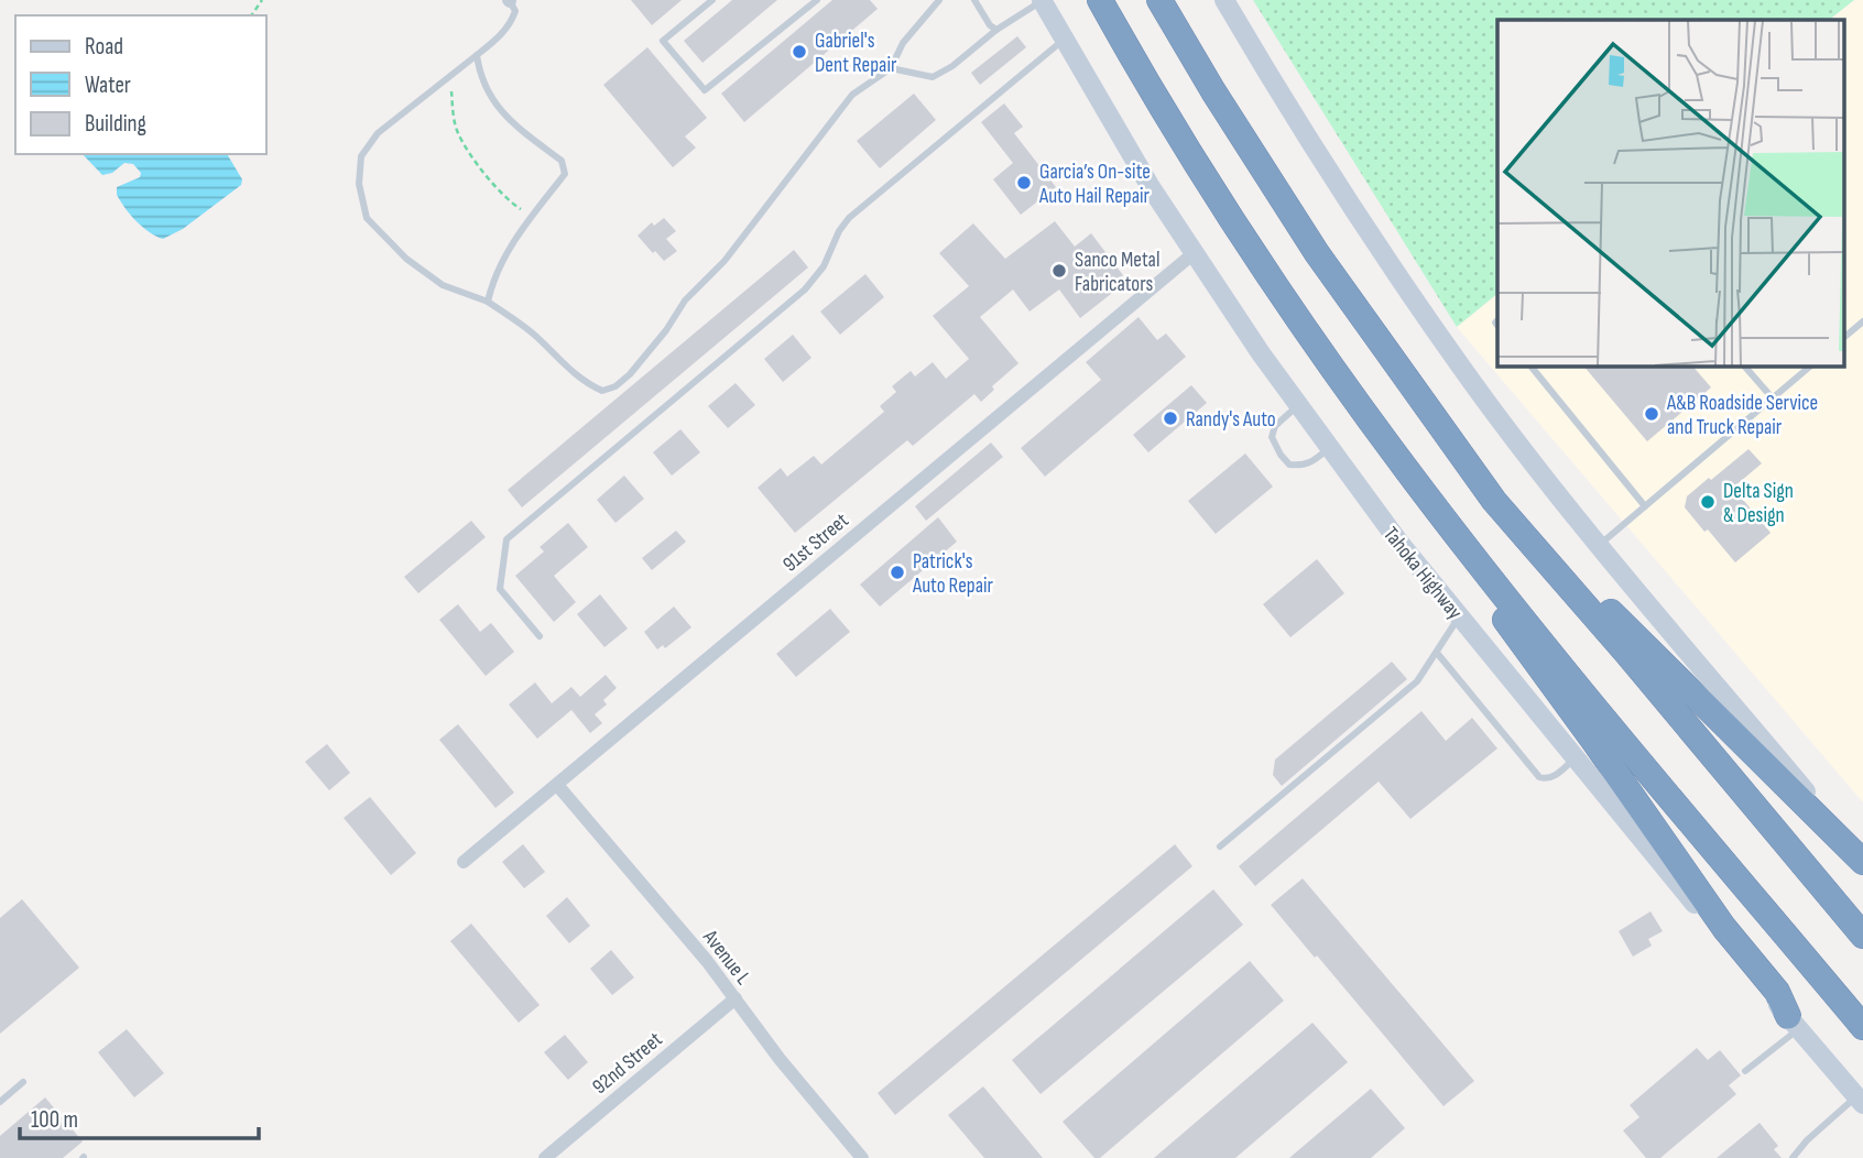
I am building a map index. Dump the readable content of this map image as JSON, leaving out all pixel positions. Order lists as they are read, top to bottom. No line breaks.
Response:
{"streets":{"main road":["Tahoka Highway"],"street":["91st Street","Avenue L","92nd Street"]},"crossings":[["91st Street","Tahoka Highway"],["91st Street","Avenue L"],["Avenue L","92nd Street"]],"places":["Gabriel's Dent Repair","Garcia’s On-site Auto Hail Repair","Sanco Metal Fabricators","A&B Roadside Service and Truck Repair","Randy's Auto","Delta Sign & Design","Patrick's Auto Repair"],"legend":["Road","Water","Building"],"scale_bar":"100 m"}
